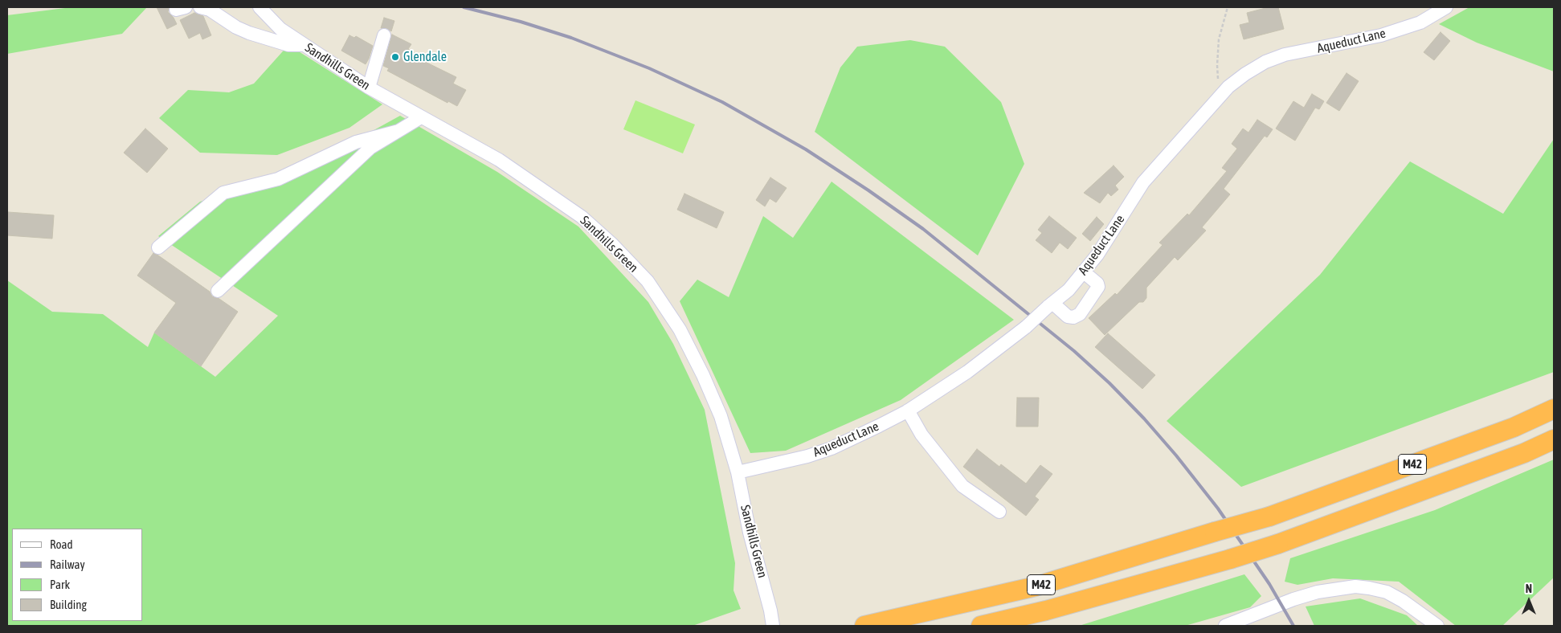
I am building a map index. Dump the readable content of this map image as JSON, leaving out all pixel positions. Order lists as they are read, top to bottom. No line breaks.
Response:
{"streets":{"highway":["M42"],"street":["Aqueduct Lane","Sandhills Green"]},"crossings":[["Aqueduct Lane","Sandhills Green"]],"places":["Glendale"],"legend":["Road","Railway","Park","Building"],"north":"top"}
